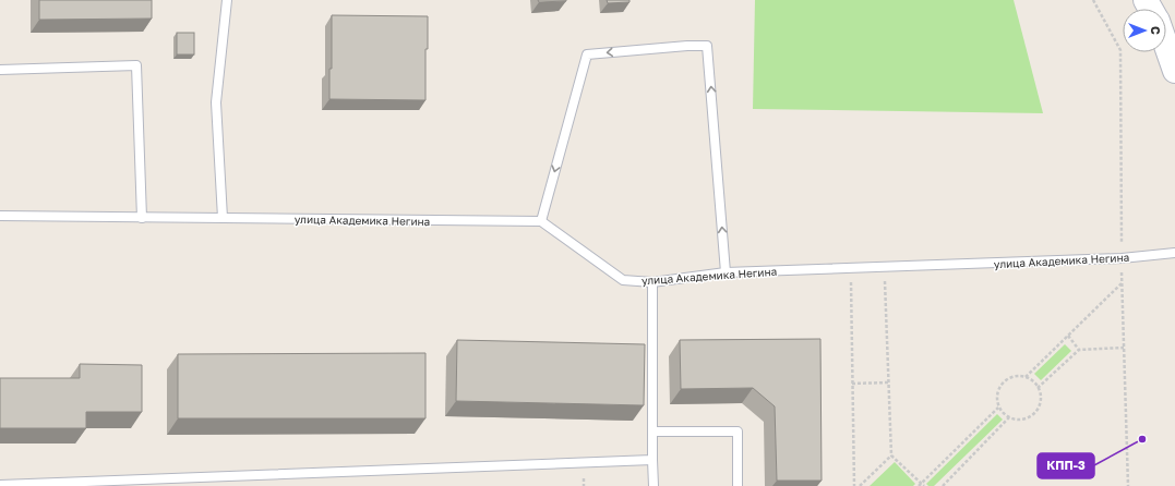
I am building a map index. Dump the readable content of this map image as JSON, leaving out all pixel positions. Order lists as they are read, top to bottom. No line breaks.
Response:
{"streets":{"lane":["улица Академика Негина"]},"places":["КПП-3"],"north":"right"}
